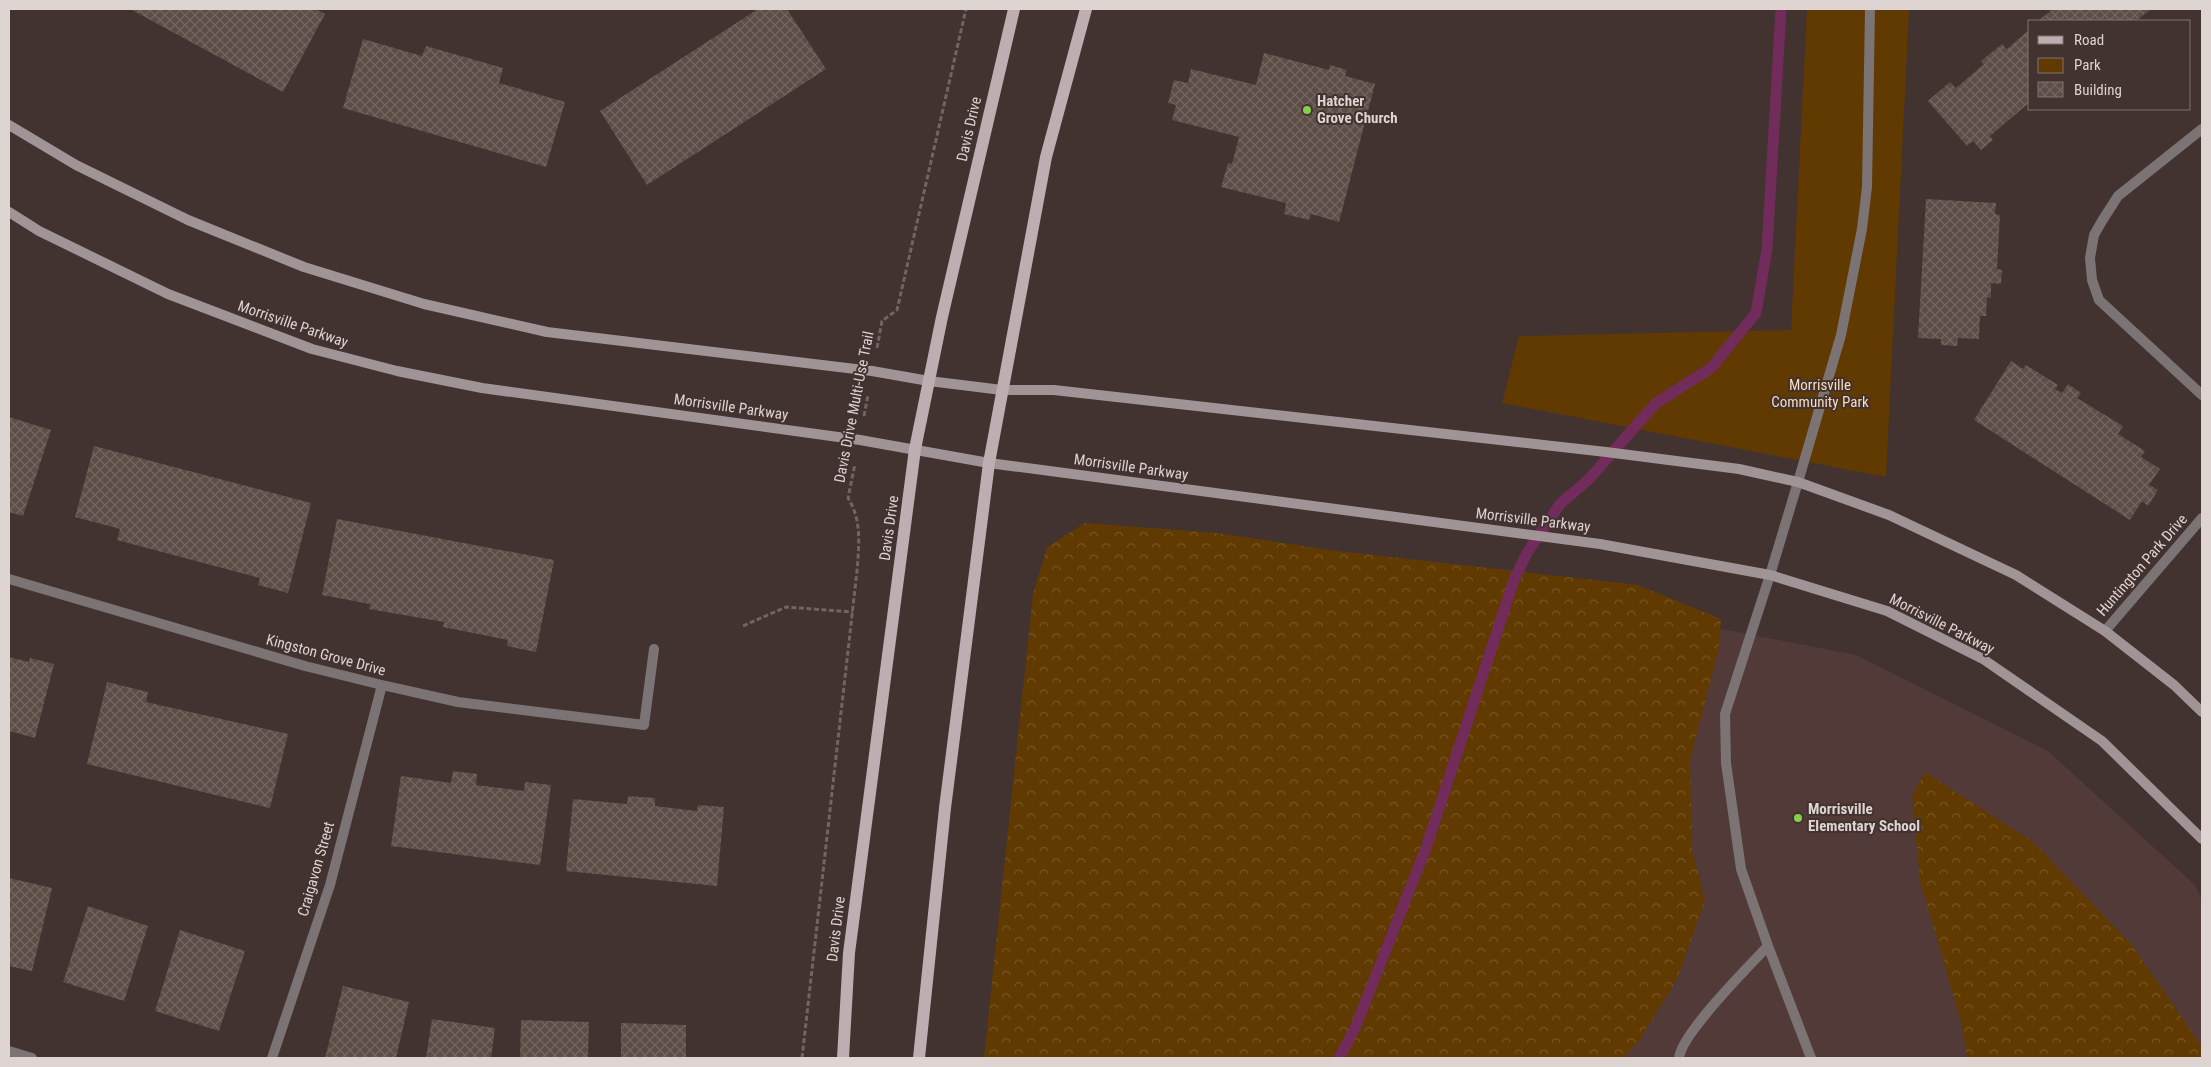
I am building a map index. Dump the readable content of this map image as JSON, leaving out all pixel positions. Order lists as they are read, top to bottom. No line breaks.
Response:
{"streets":{"main road":["Davis Drive","Morrisville Parkway"],"street":["Huntington Park Drive","Kingston Grove Drive","Craigavon Street"],"path":["Davis Drive Multi-Use Trail"]},"crossings":[["Davis Drive","Morrisville Parkway"],["Morrisville Parkway","Davis Drive Multi-Use Trail"],["Kingston Grove Drive","Craigavon Street"]],"parks":["Morrisville Community Park"],"places":["Hatcher Grove Church","Morrisville Elementary School"],"legend":["Road","Park","Building"]}
